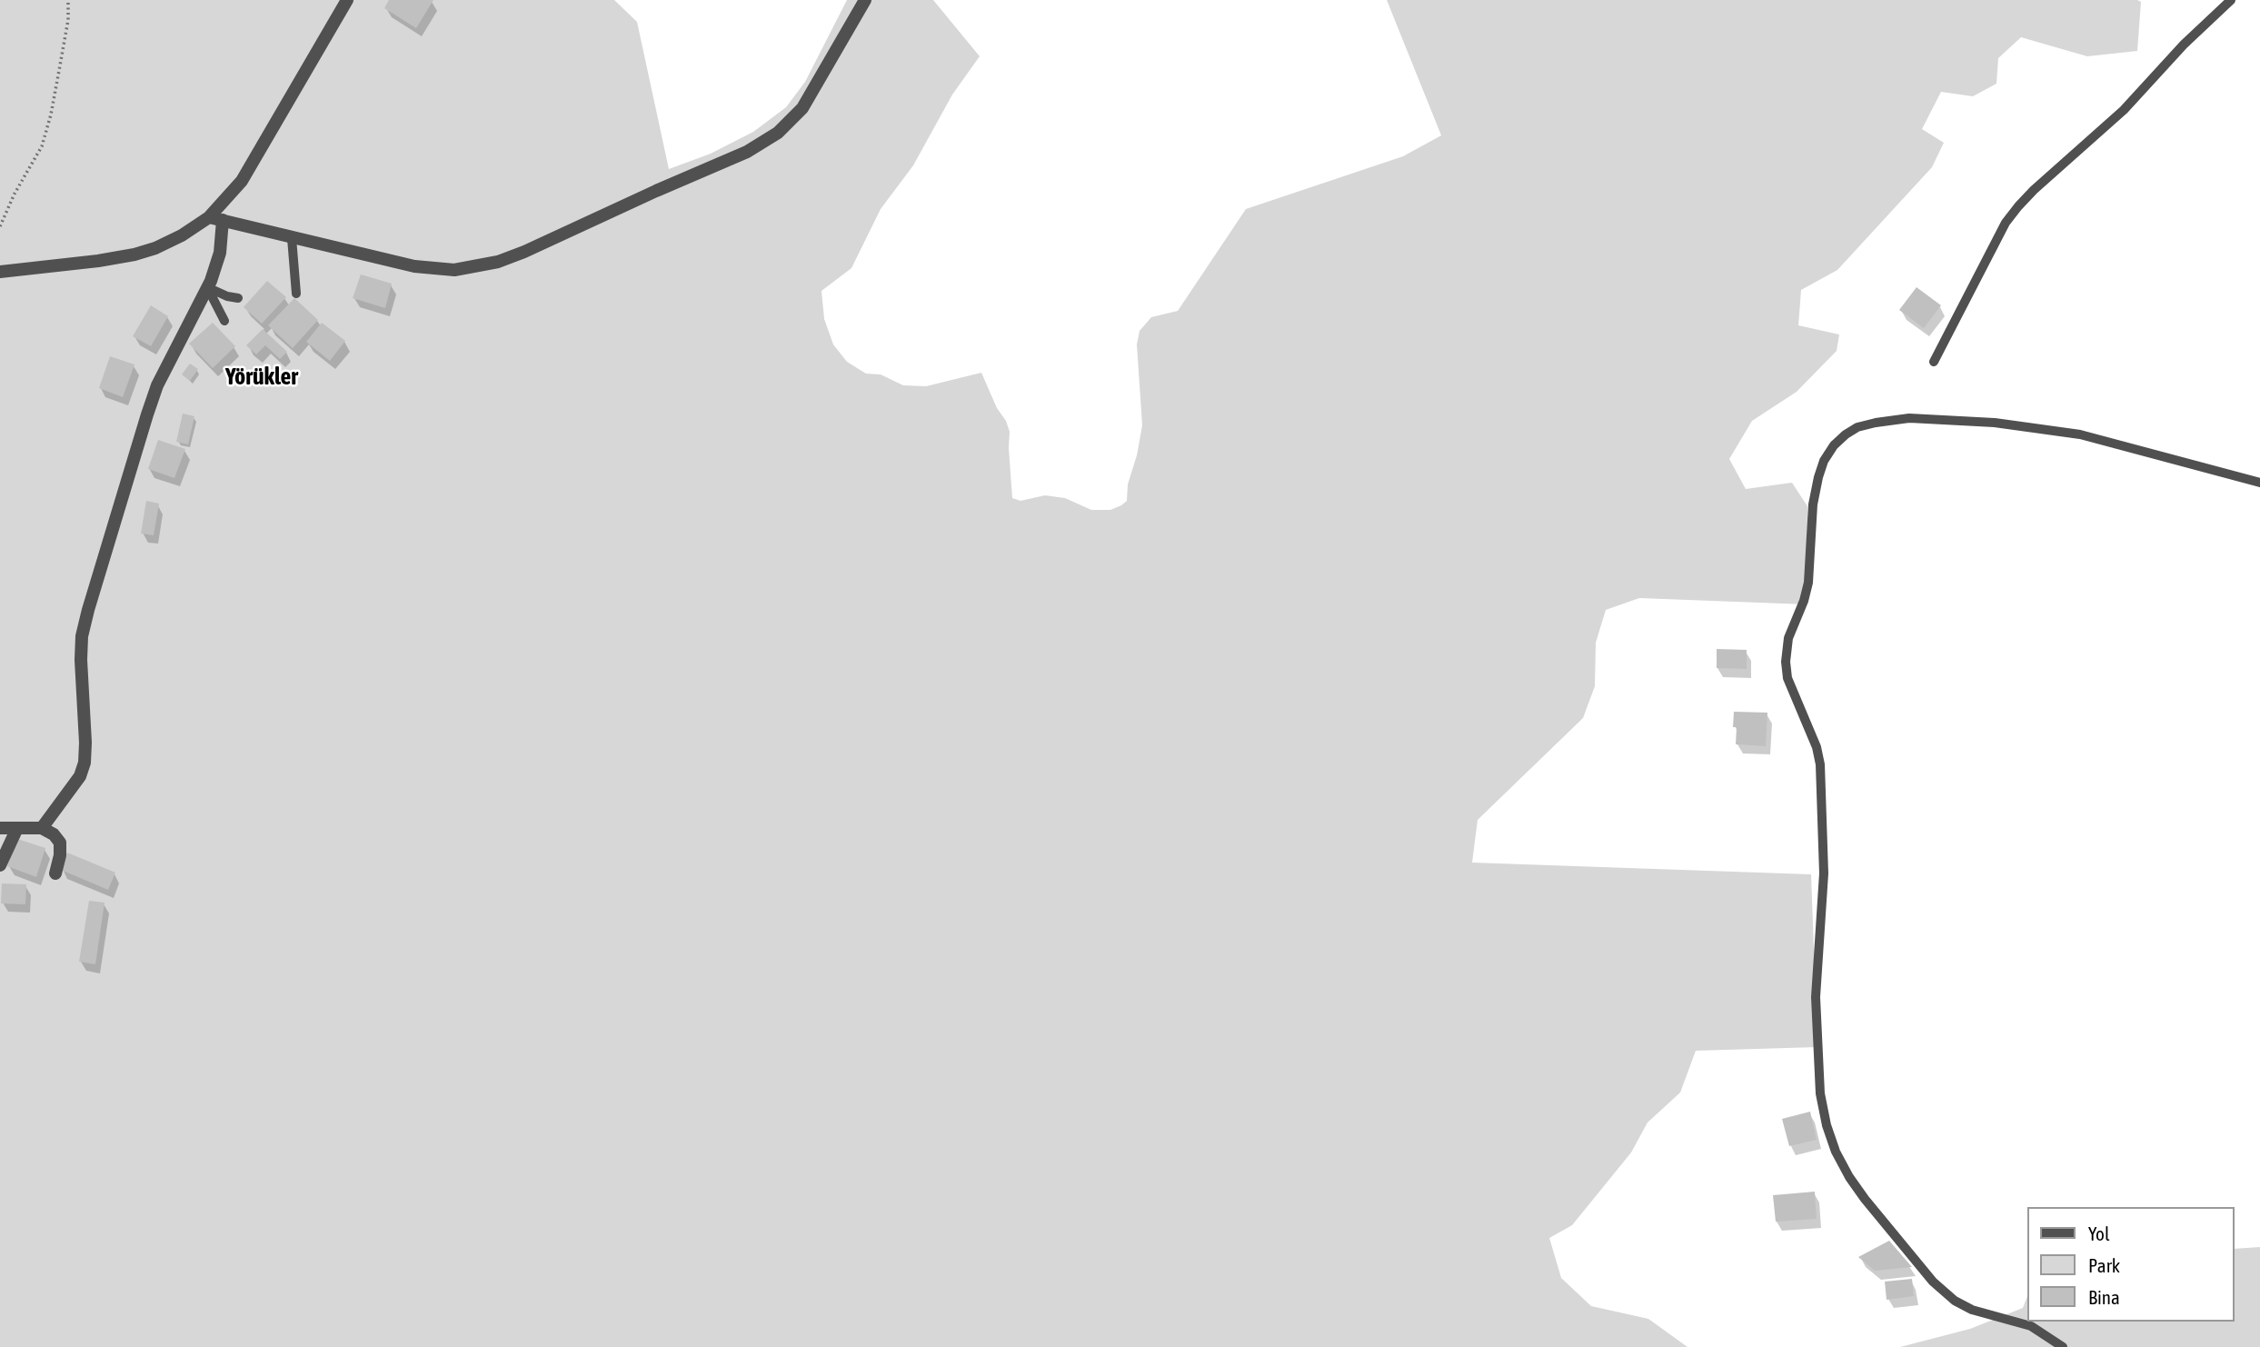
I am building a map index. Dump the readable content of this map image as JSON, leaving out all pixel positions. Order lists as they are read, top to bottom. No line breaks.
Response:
{"districts":["Yörükler"],"legend":["Yol","Park","Bina"]}
